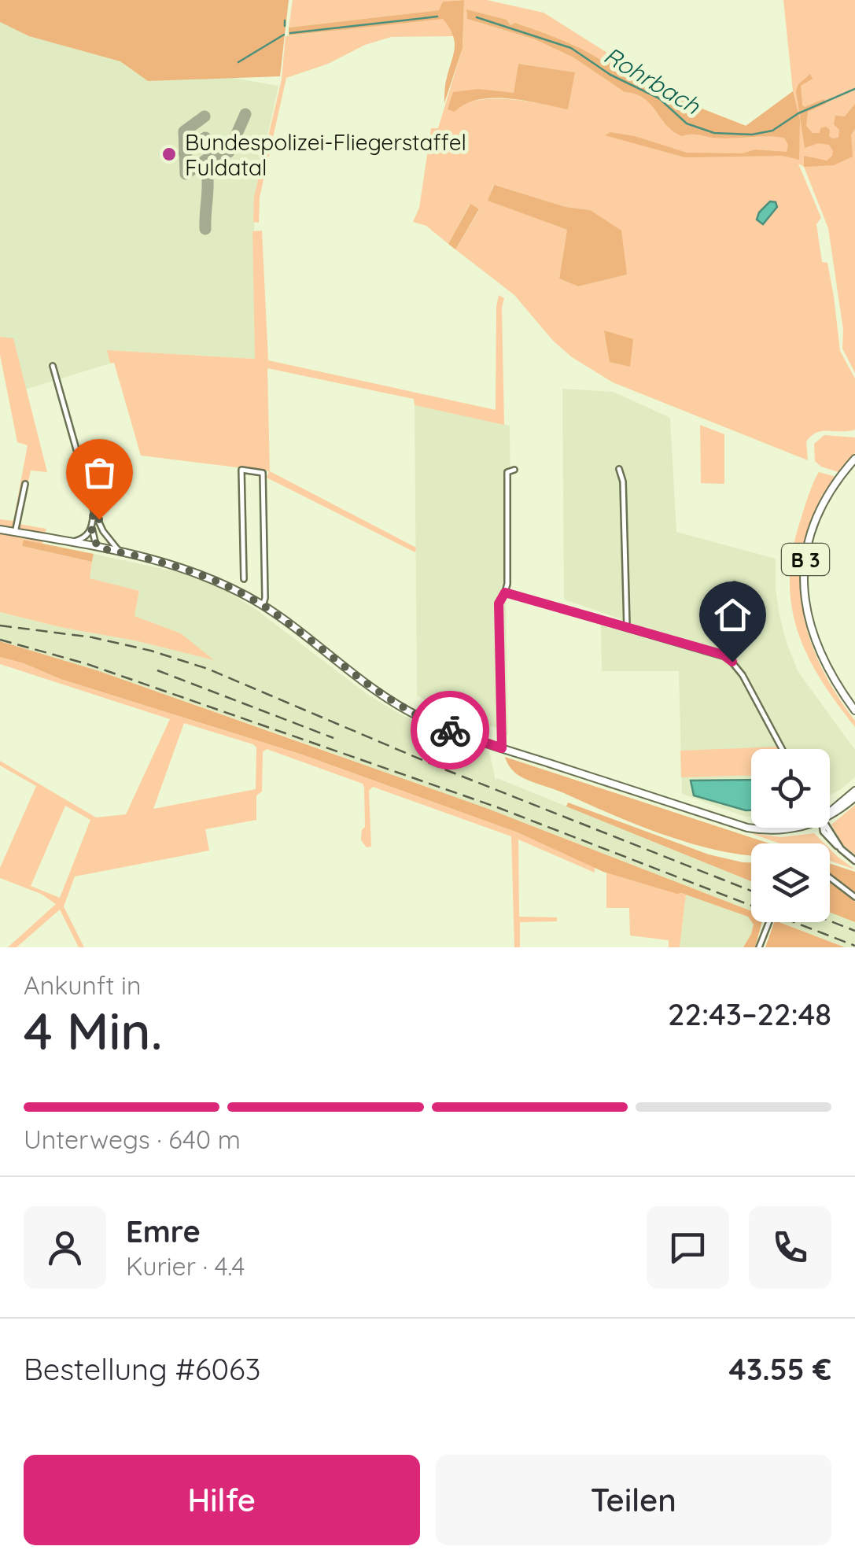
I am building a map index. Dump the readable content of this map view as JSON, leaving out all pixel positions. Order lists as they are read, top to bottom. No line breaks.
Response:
{"streets":{"main road":["B 3"]},"water":["Rohrbach"],"places":["Bundespolizei-Fliegerstaffel Fuldatal"],"page":{"heading":["4 Min.","Ankunft in","22:43–22:48"],"panel":["Emre","Kurier · 4.4","Bestellung #6063","43.55 €"],"bar":"Unterwegs · 640 m","buttons":["Hilfe","Teilen"]}}
